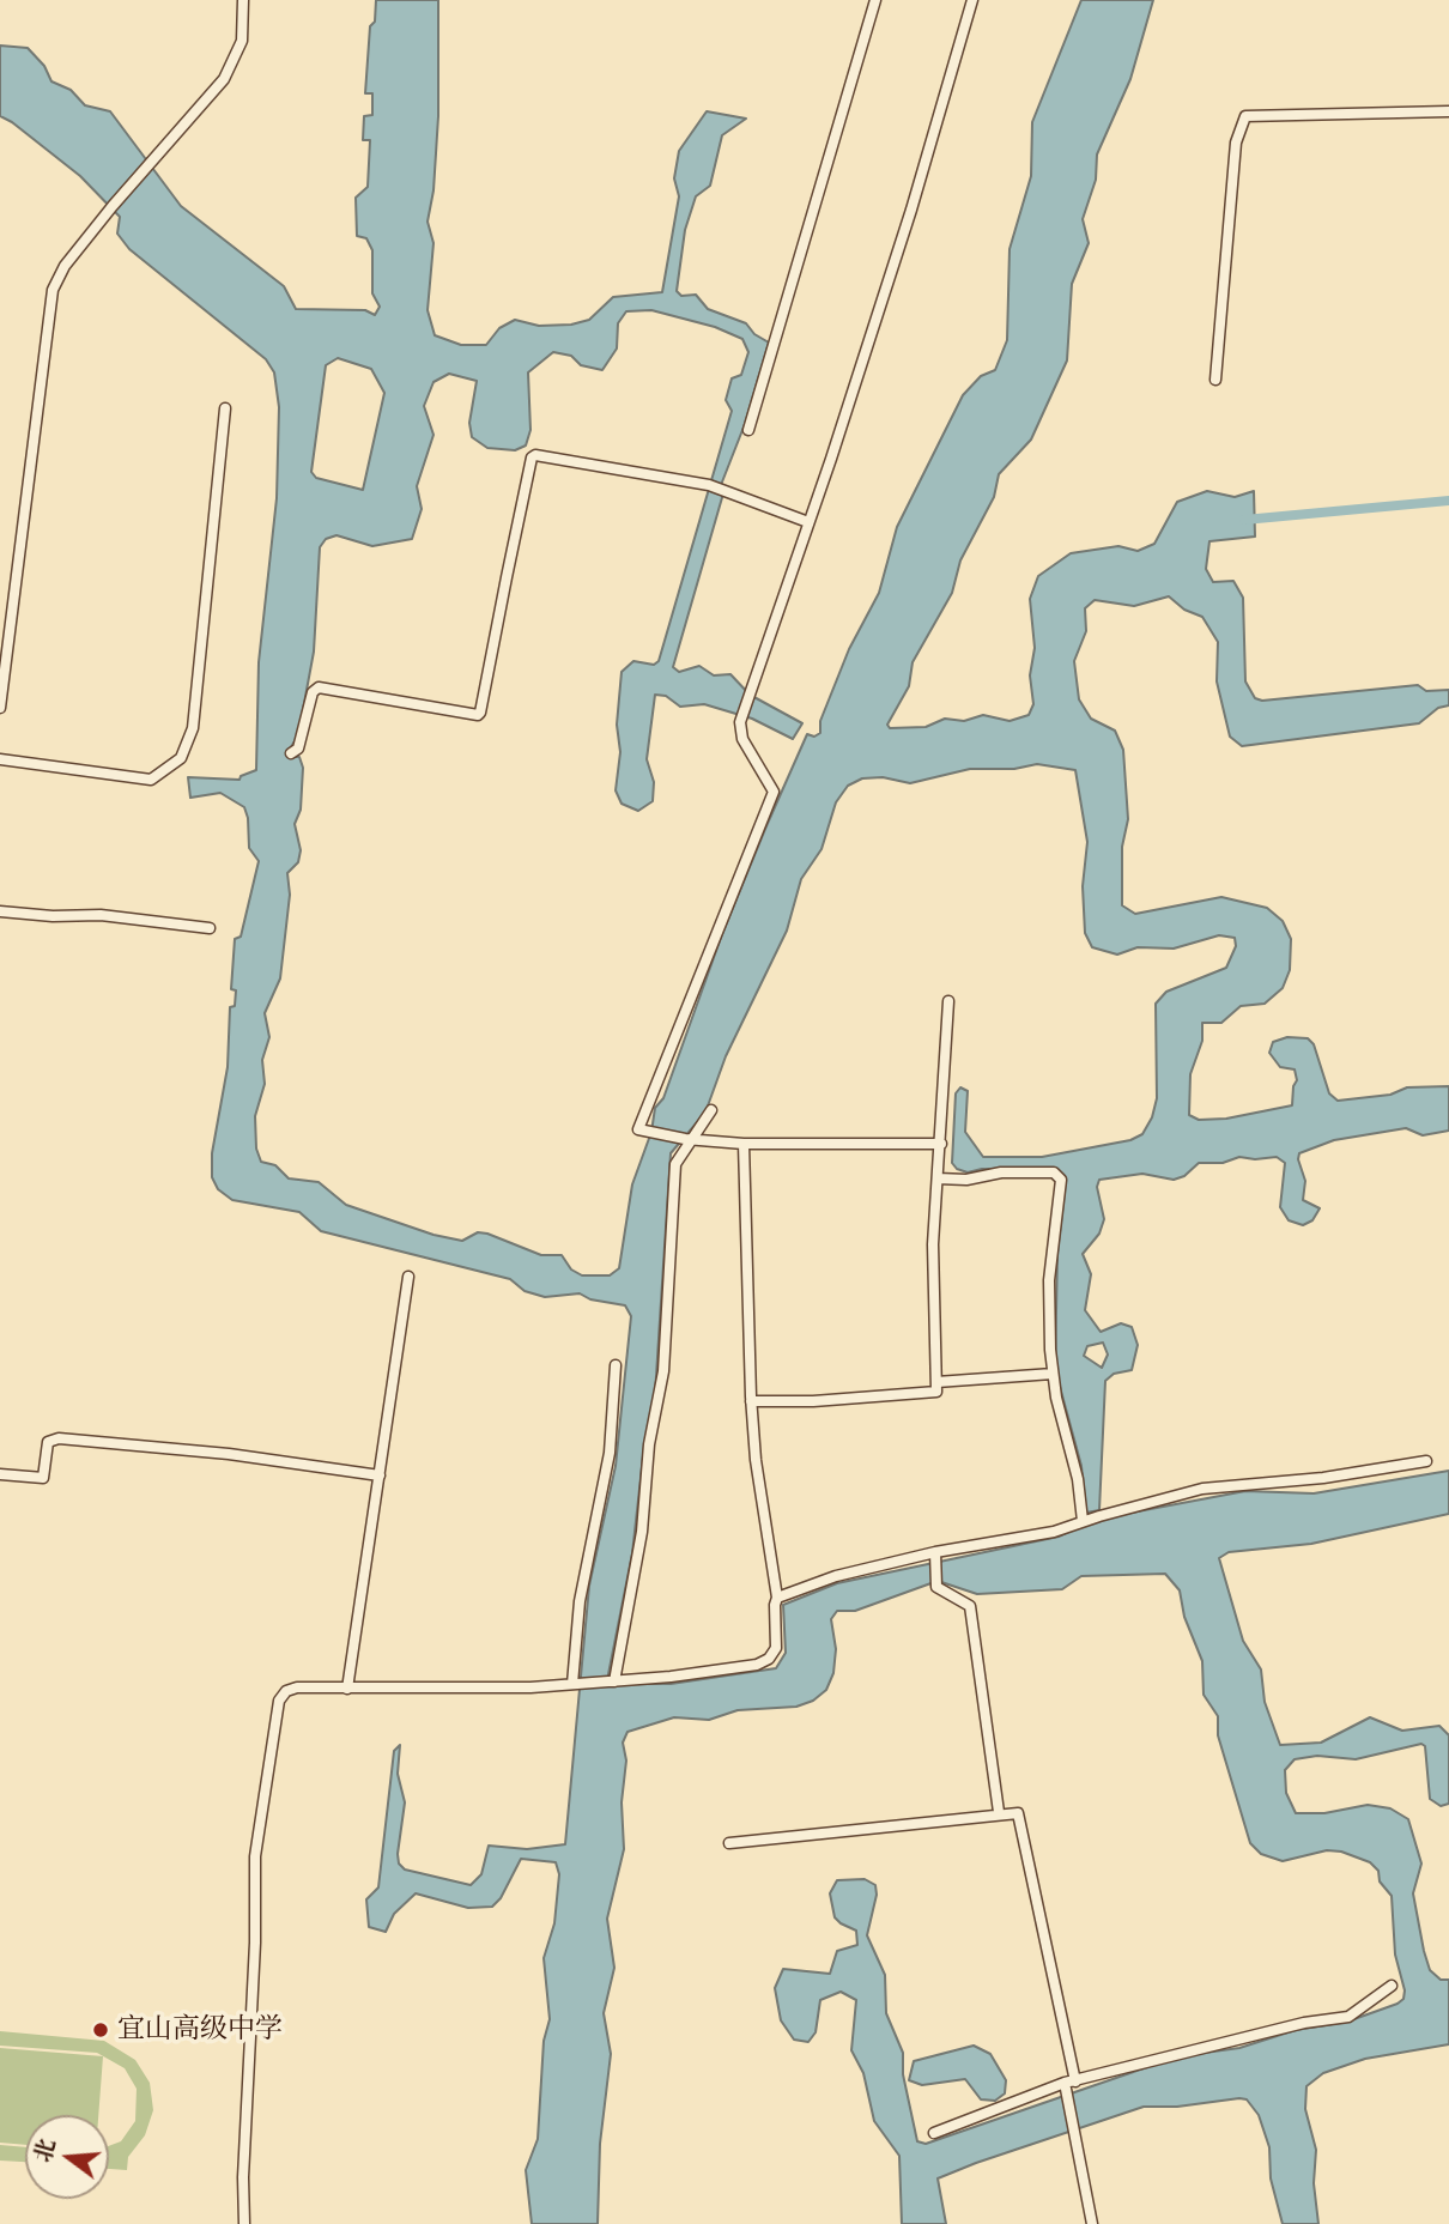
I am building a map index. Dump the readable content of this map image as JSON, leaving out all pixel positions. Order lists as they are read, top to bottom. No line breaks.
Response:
{"places":["宜山高级中学"],"north":"left"}
